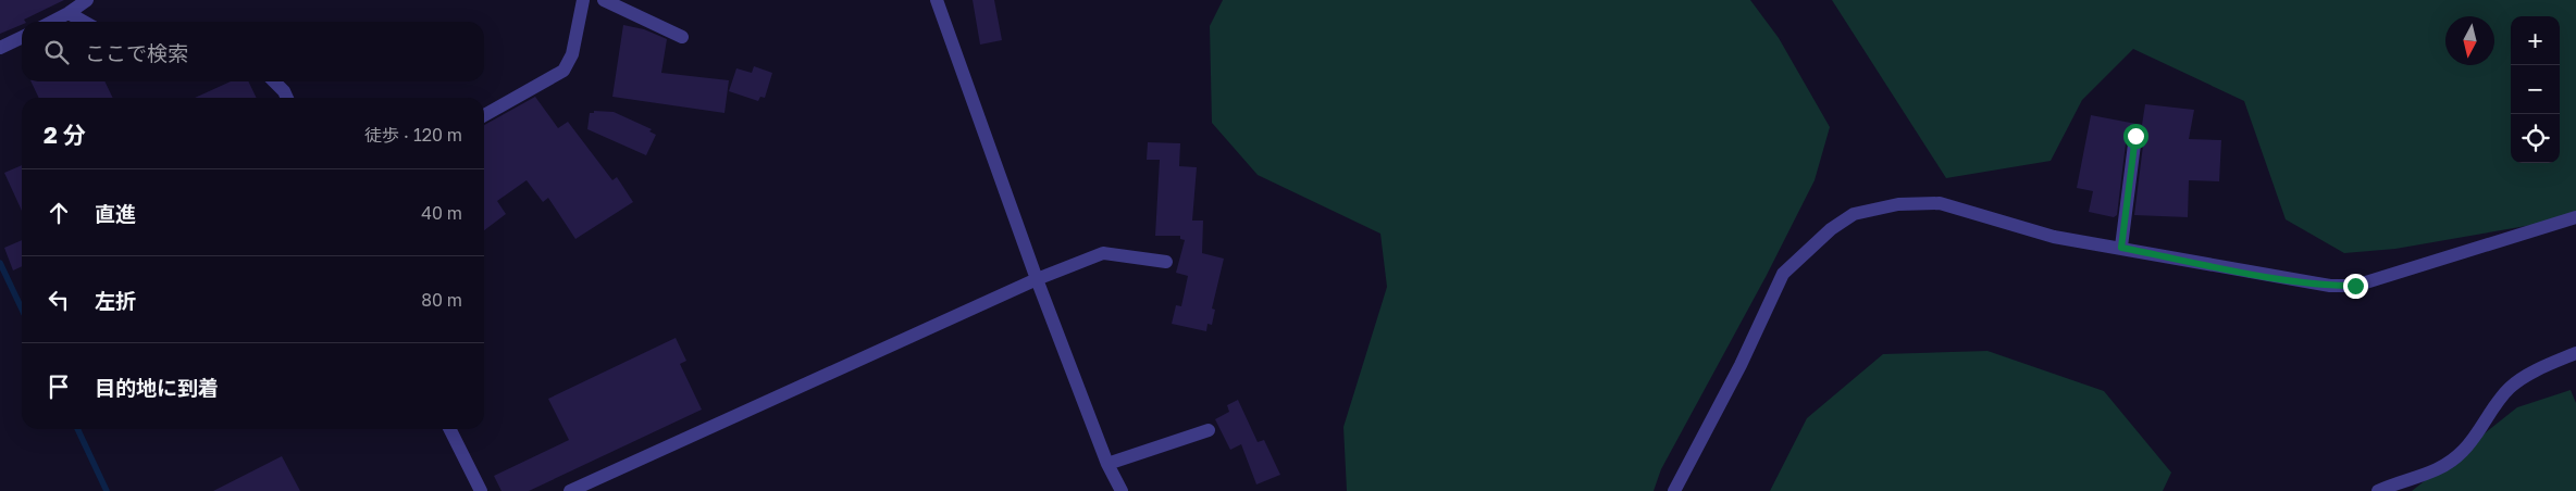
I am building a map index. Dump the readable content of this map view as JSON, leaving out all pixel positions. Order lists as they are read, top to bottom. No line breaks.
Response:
{"north":"bottom","page":{"map_buttons":["+","−"],"search":"ここで検索","heading":["2 分","徒歩 · 120 m"],"list":[["直進","40 m"],["左折","80 m"],"目的地に到着"]}}
